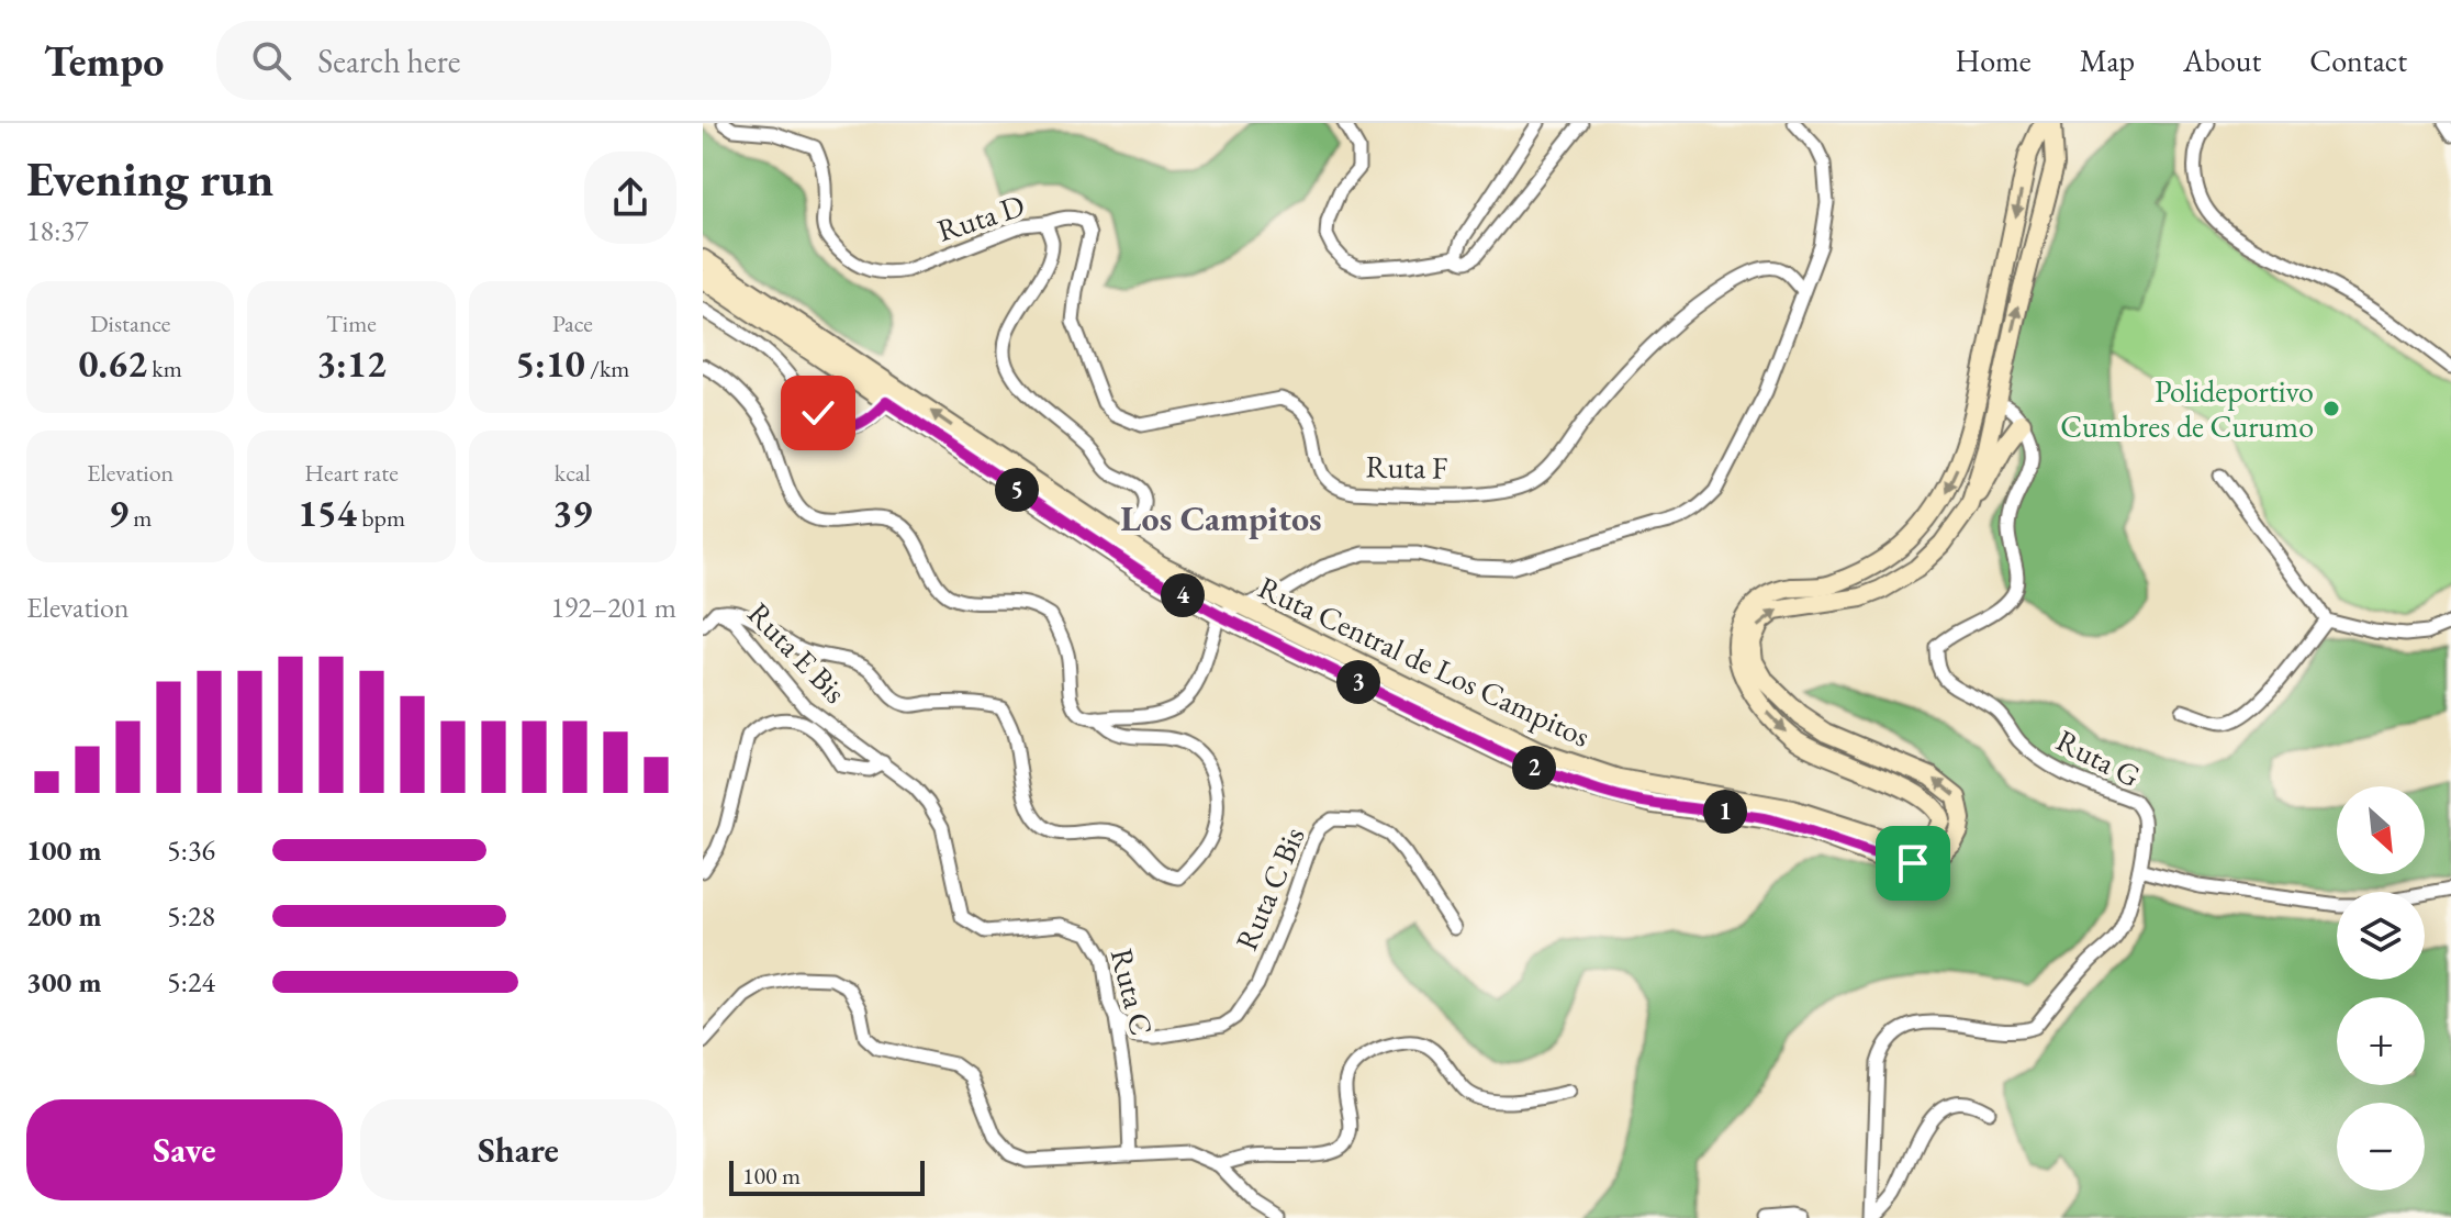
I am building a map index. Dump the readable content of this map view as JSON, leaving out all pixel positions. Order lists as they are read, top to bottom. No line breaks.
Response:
{"streets":{"main road":["Ruta Central de Los Campitos"],"street":["Ruta D","Ruta F","Ruta E Bis","Ruta G","Ruta C Bis","Ruta C"]},"crossings":[["Ruta D","Ruta F"],["Ruta D","Ruta Central de Los Campitos"],["Ruta E Bis","Ruta C"],["Ruta C Bis","Ruta C"]],"districts":["Los Campitos"],"places":["Polideportivo Cumbres de Curumo"],"scale_bar":"100 m","north":"bottom right","page":{"header":"Tempo","search":"Search here","nav":["Home","Map","About","Contact"],"heading":["Evening run","18:37"],"stats":[["Distance","0.62 km"],["Time","3:12"],["Pace","5:10 /km"],["Elevation","9 m"],["Heart rate","154 bpm"],["kcal","39"]],"pins":["5","4","3","2","1"],"chart":["Elevation","192–201 m"],"map_buttons":["+","−"],"list":[{"name":"100 m","note":"5:36"},{"name":"200 m","note":"5:28"},{"name":"300 m","note":"5:24"}],"buttons":["Save","Share"],"scale":"100 m"}}
